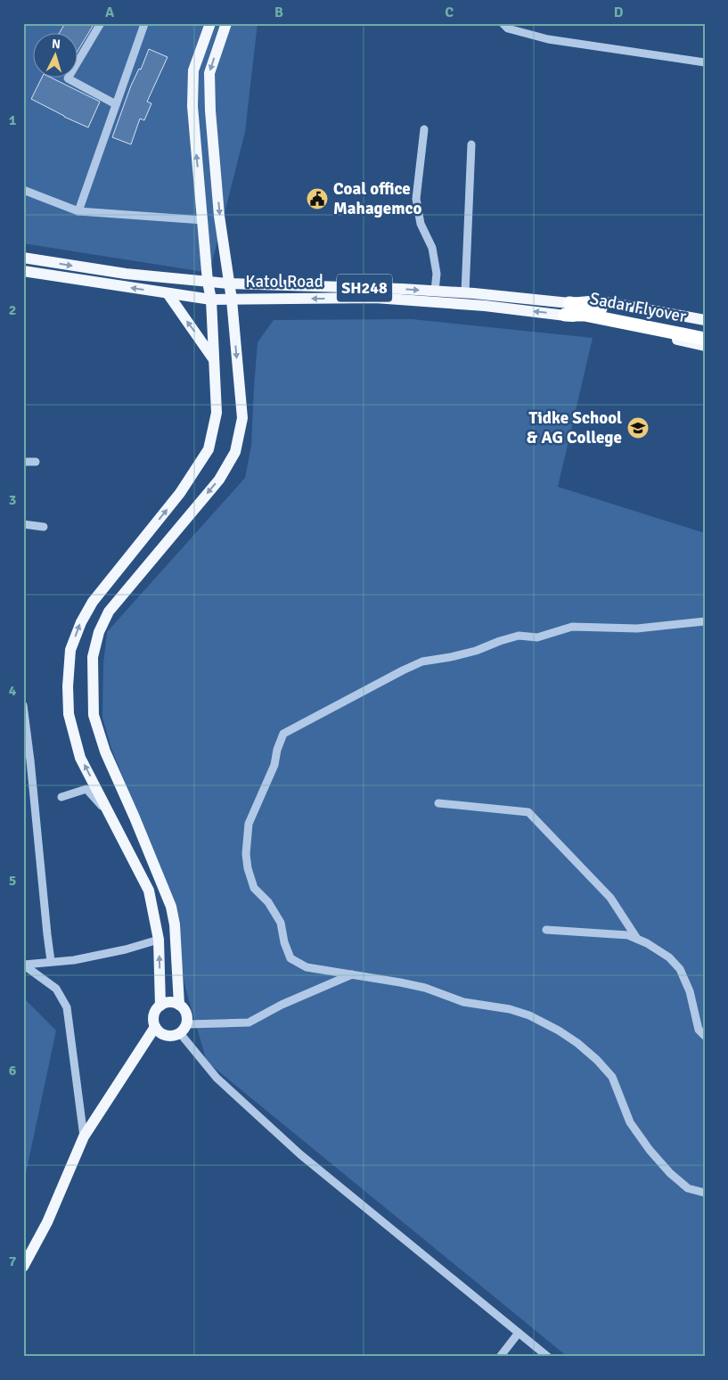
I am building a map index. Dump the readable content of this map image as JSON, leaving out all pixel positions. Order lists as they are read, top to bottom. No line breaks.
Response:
{"streets":{"highway":["Sadar Flyover"],"main road":["Katol Road","SH248"]},"crossings":[["Katol Road","Sadar Flyover"]],"places":{"public building":["Coal office Mahagemco"],"school or university":["Tidke School & AG College"]},"north":"top","grid":{"columns":["A","B","C","D"],"rows":["1","2","3","4","5","6","7"]}}
